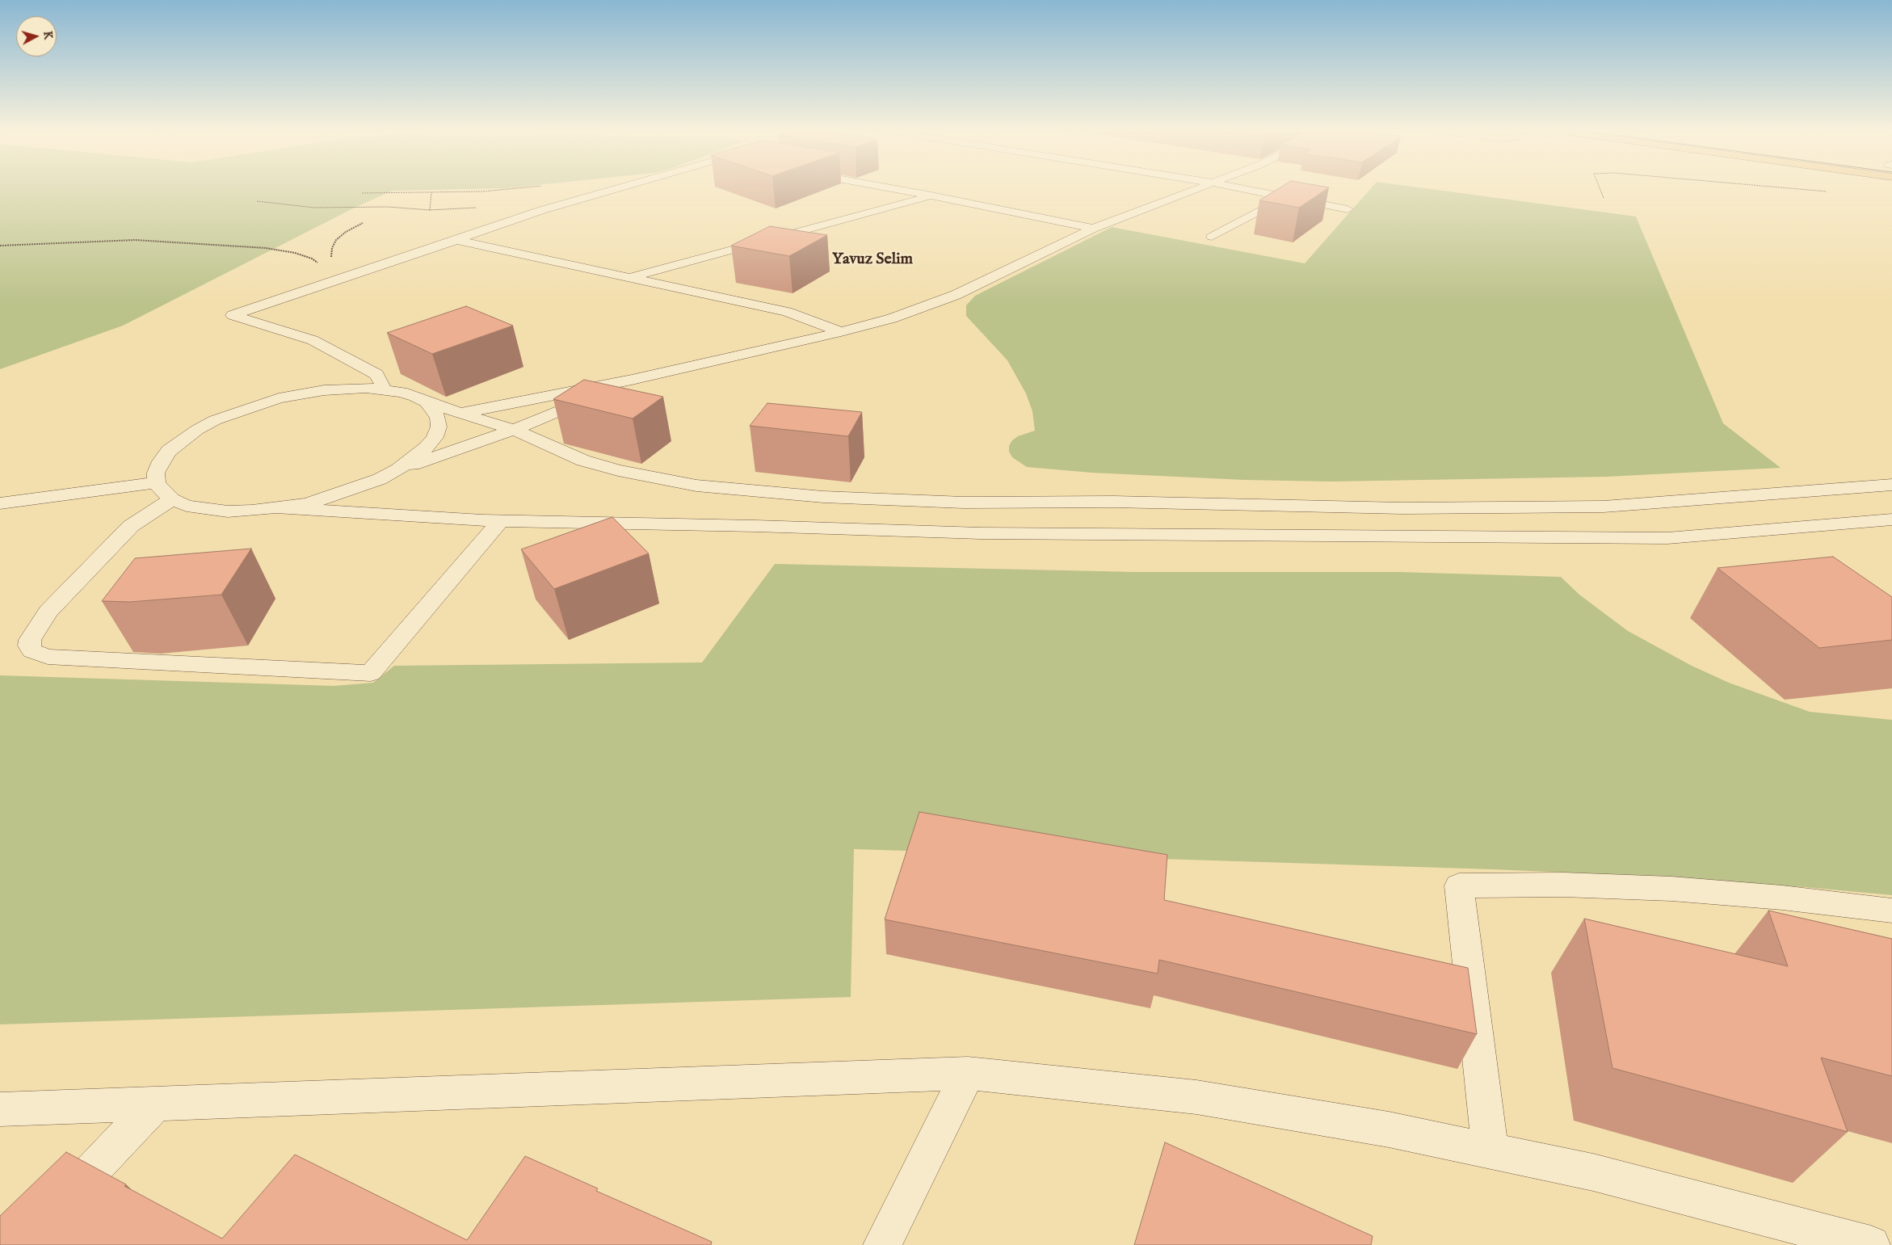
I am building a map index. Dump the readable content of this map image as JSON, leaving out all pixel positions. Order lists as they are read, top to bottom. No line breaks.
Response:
{"districts":["Yavuz Selim"],"north":"right"}
